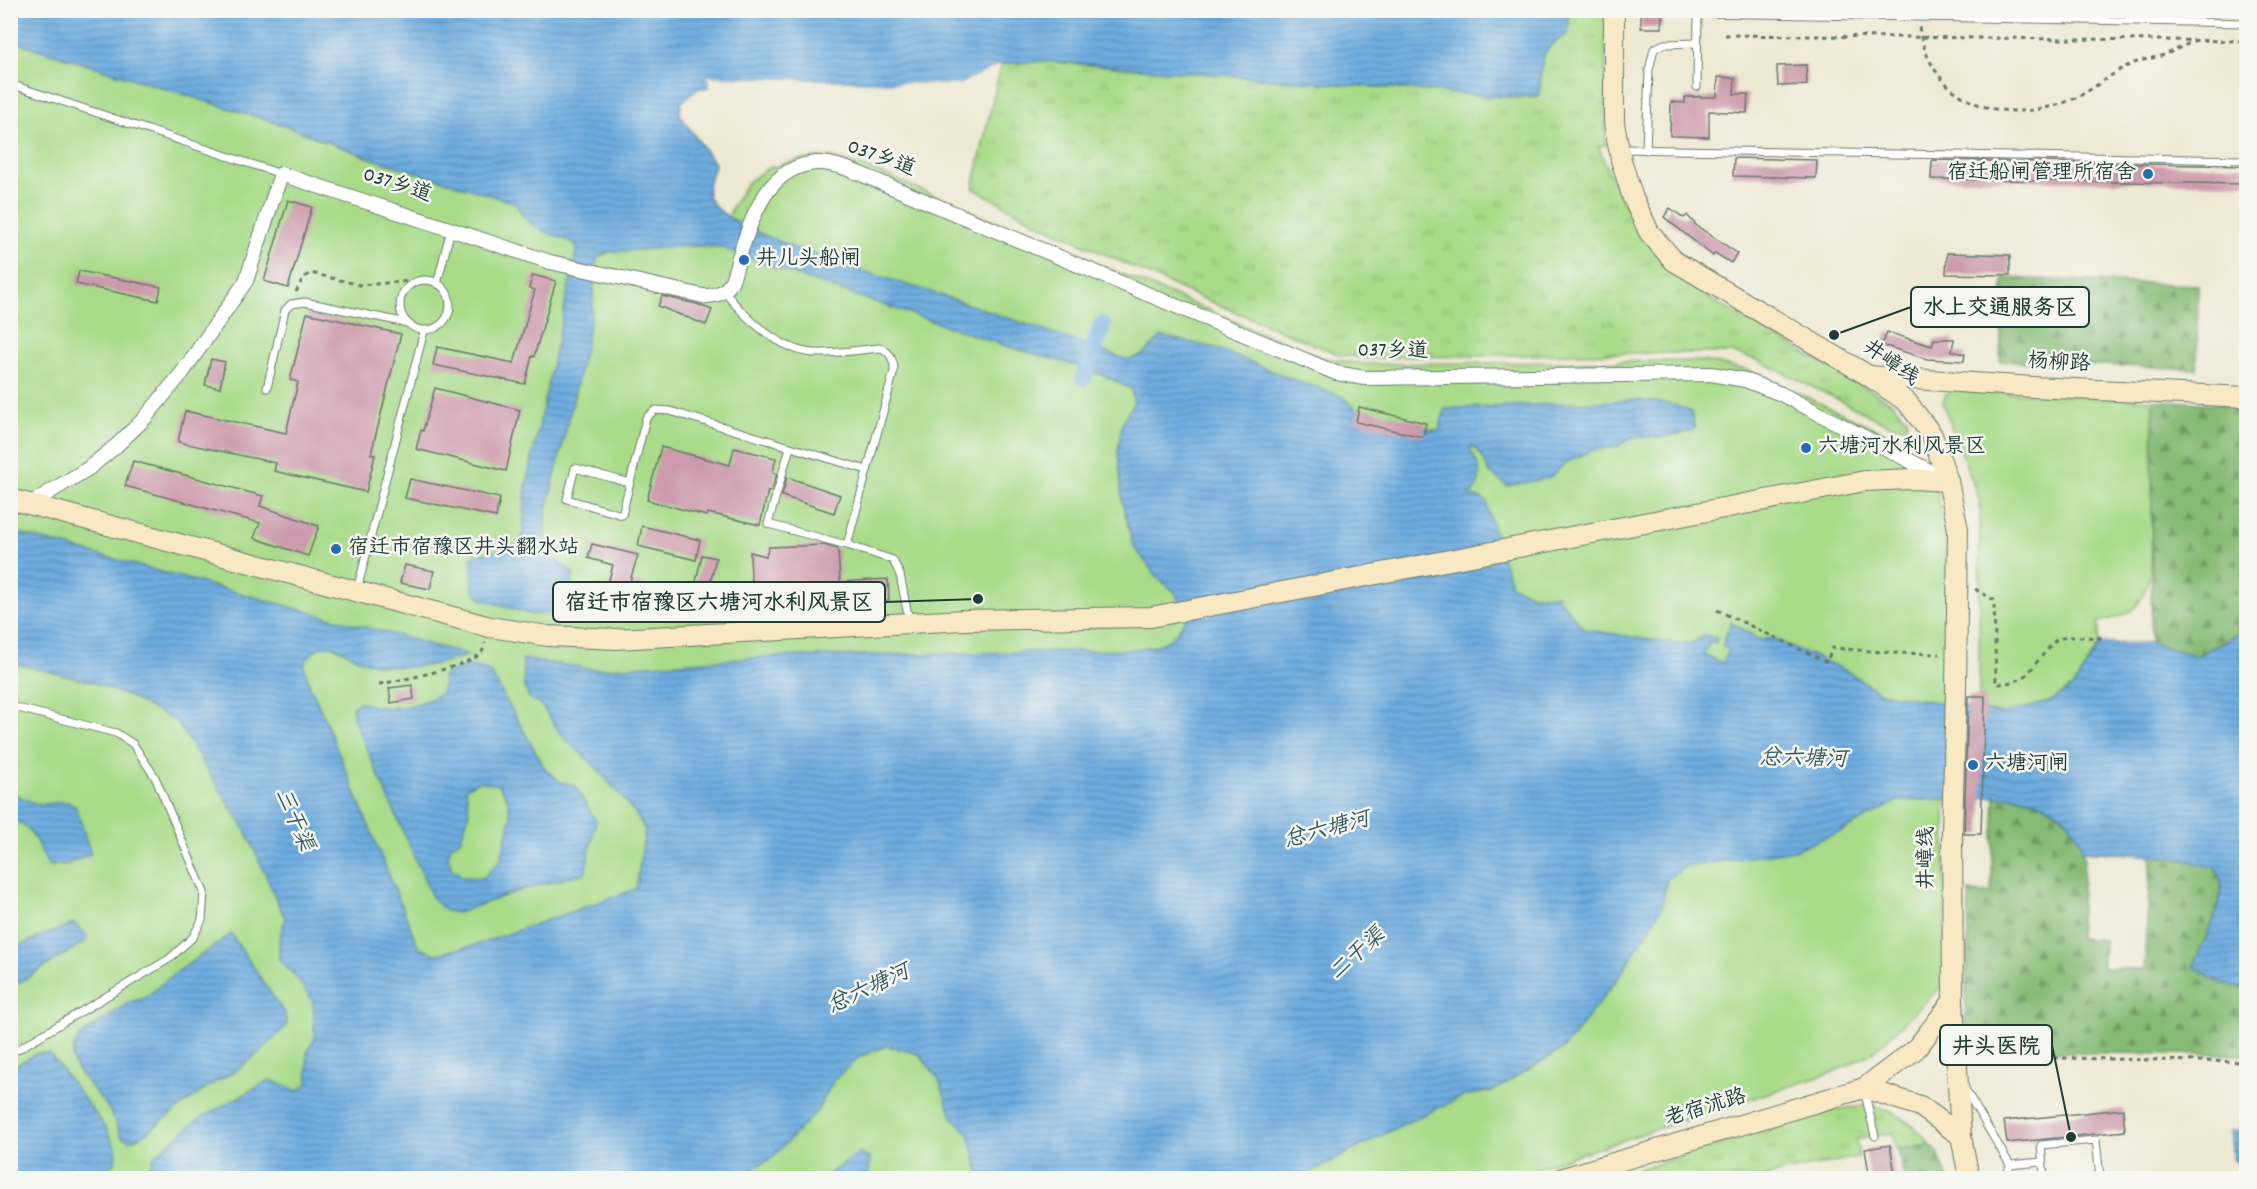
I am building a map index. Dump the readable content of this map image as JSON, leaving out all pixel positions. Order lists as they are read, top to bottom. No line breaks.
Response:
{"streets":{"street":["037乡道","井嶂线","杨柳路","老宿沭路"]},"crossings":[["037乡道","井嶂线"],["井嶂线","杨柳路"],["井嶂线","老宿沭路"]],"water":["总六塘河","三干渠","二干渠"],"places":["宿迁船闸管理所宿舍","井儿头船闸","水上交通服务区","六塘河水利风景区","宿迁市宿豫区井头翻水站","宿迁市宿豫区六塘河水利风景区","六塘河闸","井头医院"]}
